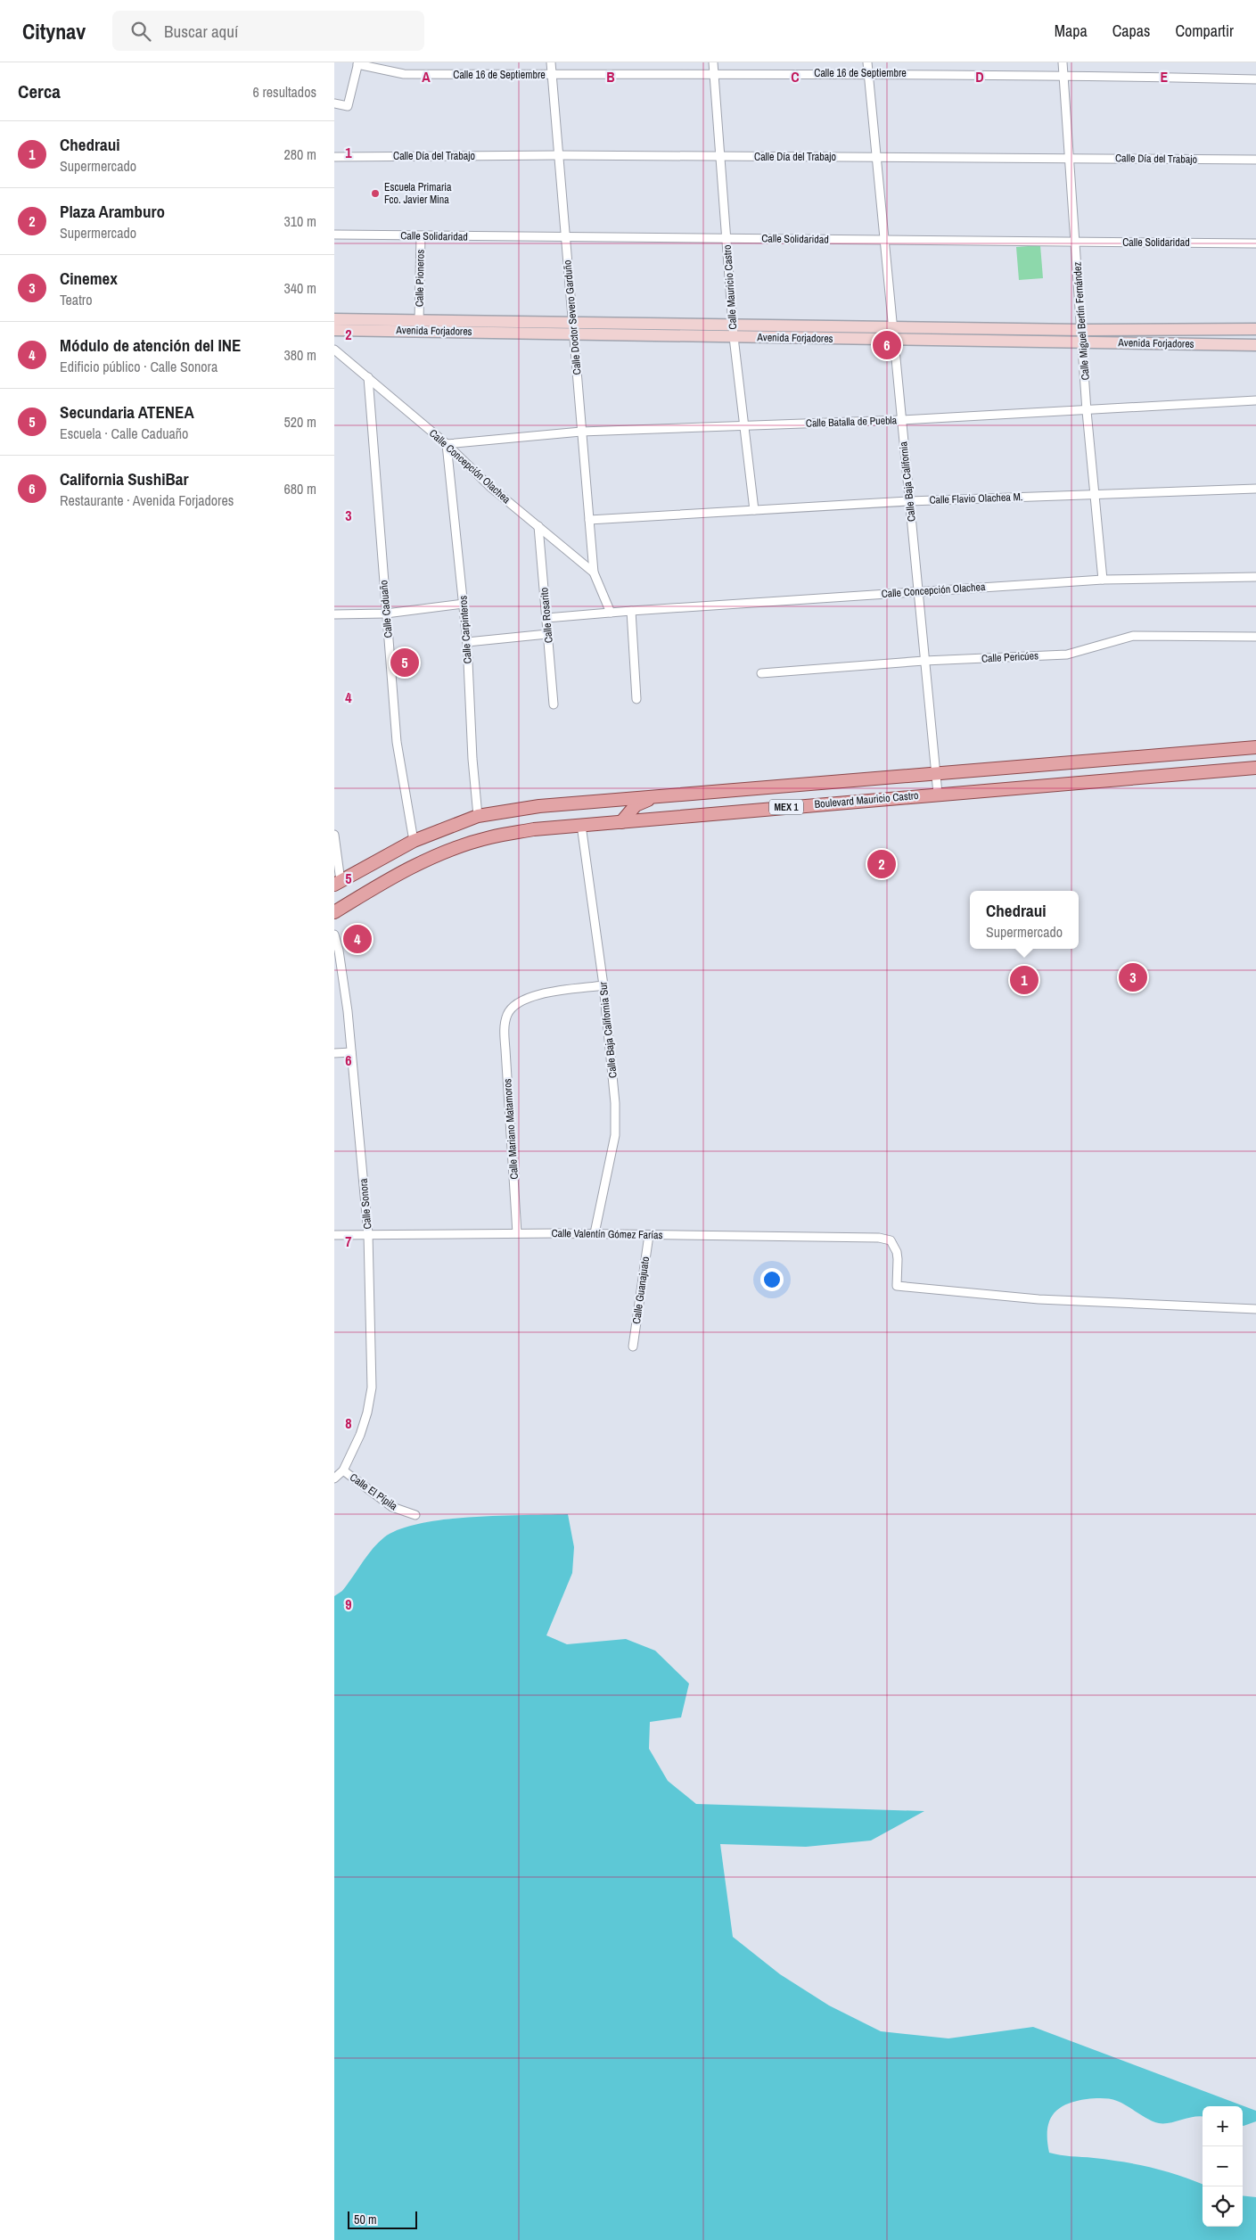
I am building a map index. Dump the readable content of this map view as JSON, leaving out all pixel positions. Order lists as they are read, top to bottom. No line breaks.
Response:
{"streets":{"main road":["Avenida Forjadores","Boulevard Mauricio Castro","MEX 1"],"street":["Calle 16 de Septiembre","Calle Día del Trabajo","Calle Solidaridad","Calle Pioneros","Calle Mauricio Castro","Calle Doctor Severo Garduño","Calle Miguel Bertín Fernández","Calle Batalla de Puebla","Calle Concepción Olachea","Calle Baja California","Calle Flavio Olachea M.","Calle Caduaño","Calle Rosarito","Calle Carpinteros","Calle Pericúes","Calle Baja California Sur","Calle Mariano Matamoros","Calle Sonora","Calle Valentín Gómez Farías","Calle Guanajuato","Calle El Pípila"]},"crossings":[["Calle 16 de Septiembre","Calle Mauricio Castro"],["Calle 16 de Septiembre","Calle Doctor Severo Garduño"],["Calle 16 de Septiembre","Calle Miguel Bertín Fernández"],["Calle 16 de Septiembre","Calle Baja California"],["Calle Día del Trabajo","Calle Mauricio Castro"],["Calle Día del Trabajo","Calle Doctor Severo Garduño"],["Calle Día del Trabajo","Calle Miguel Bertín Fernández"],["Calle Día del Trabajo","Calle Baja California"],["Calle Solidaridad","Calle Pioneros"],["Calle Solidaridad","Calle Mauricio Castro"],["Calle Solidaridad","Calle Doctor Severo Garduño"],["Calle Solidaridad","Calle Miguel Bertín Fernández"],["Calle Solidaridad","Calle Baja California"],["Calle Pioneros","Avenida Forjadores"],["Calle Mauricio Castro","Avenida Forjadores"],["Calle Mauricio Castro","Calle Batalla de Puebla"],["Calle Mauricio Castro","Calle Flavio Olachea M."],["Calle Doctor Severo Garduño","Avenida Forjadores"],["Calle Doctor Severo Garduño","Calle Batalla de Puebla"],["Calle Doctor Severo Garduño","Calle Concepción Olachea"],["Calle Doctor Severo Garduño","Calle Flavio Olachea M."],["Calle Miguel Bertín Fernández","Avenida Forjadores"],["Calle Miguel Bertín Fernández","Calle Batalla de Puebla"],["Calle Miguel Bertín Fernández","Calle Concepción Olachea"],["Calle Miguel Bertín Fernández","Calle Flavio Olachea M."],["Avenida Forjadores","Calle Baja California"],["Calle Batalla de Puebla","Calle Concepción Olachea"],["Calle Batalla de Puebla","Calle Baja California"],["Calle Batalla de Puebla","Calle Carpinteros"],["Calle Concepción Olachea","Calle Baja California"],["Calle Concepción Olachea","Calle Caduaño"],["Calle Concepción Olachea","Calle Rosarito"],["Calle Concepción Olachea","Calle Carpinteros"],["Calle Baja California","Calle Flavio Olachea M."],["Calle Baja California","Calle Pericúes"],["Calle Baja California","Boulevard Mauricio Castro"],["Calle Caduaño","Boulevard Mauricio Castro"],["Calle Carpinteros","Boulevard Mauricio Castro"],["Boulevard Mauricio Castro","Calle Baja California Sur"],["Calle Baja California Sur","Calle Mariano Matamoros"],["Calle Baja California Sur","Calle Valentín Gómez Farías"],["Calle Mariano Matamoros","Calle Valentín Gómez Farías"],["Calle Sonora","Calle Valentín Gómez Farías"],["Calle Sonora","Calle El Pípila"],["Calle Valentín Gómez Farías","Calle Guanajuato"]],"places":["Escuela Primaria Fco. Javier Mina"],"scale_bar":"50 m","page":{"header":"Citynav","search":"Buscar aquí","nav":["Mapa","Capas","Compartir"],"heading":["Cerca","6 resultados"],"list":[{"mark":"1","name":"Chedraui","note":"Supermercado","value":"280 m"},{"mark":"2","name":"Plaza Aramburo","note":"Supermercado","value":"310 m"},{"mark":"3","name":"Cinemex","note":"Teatro","value":"340 m"},{"mark":"4","name":"Módulo de atención del INE","note":"Edificio público · Calle Sonora","value":"380 m"},{"mark":"5","name":"Secundaria ATENEA","note":"Escuela · Calle Caduaño","value":"520 m"},{"mark":"6","name":"California SushiBar","note":"Restaurante · Avenida Forjadores","value":"680 m"}],"pins":["6","5","2","4","3","1"],"popup":["Chedraui","Supermercado"],"map_buttons":["+","−"],"scale":"50 m"},"grid":{"columns":["A","B","C","D","E"],"rows":["1","2","3","4","5","6","7","8","9"]}}
